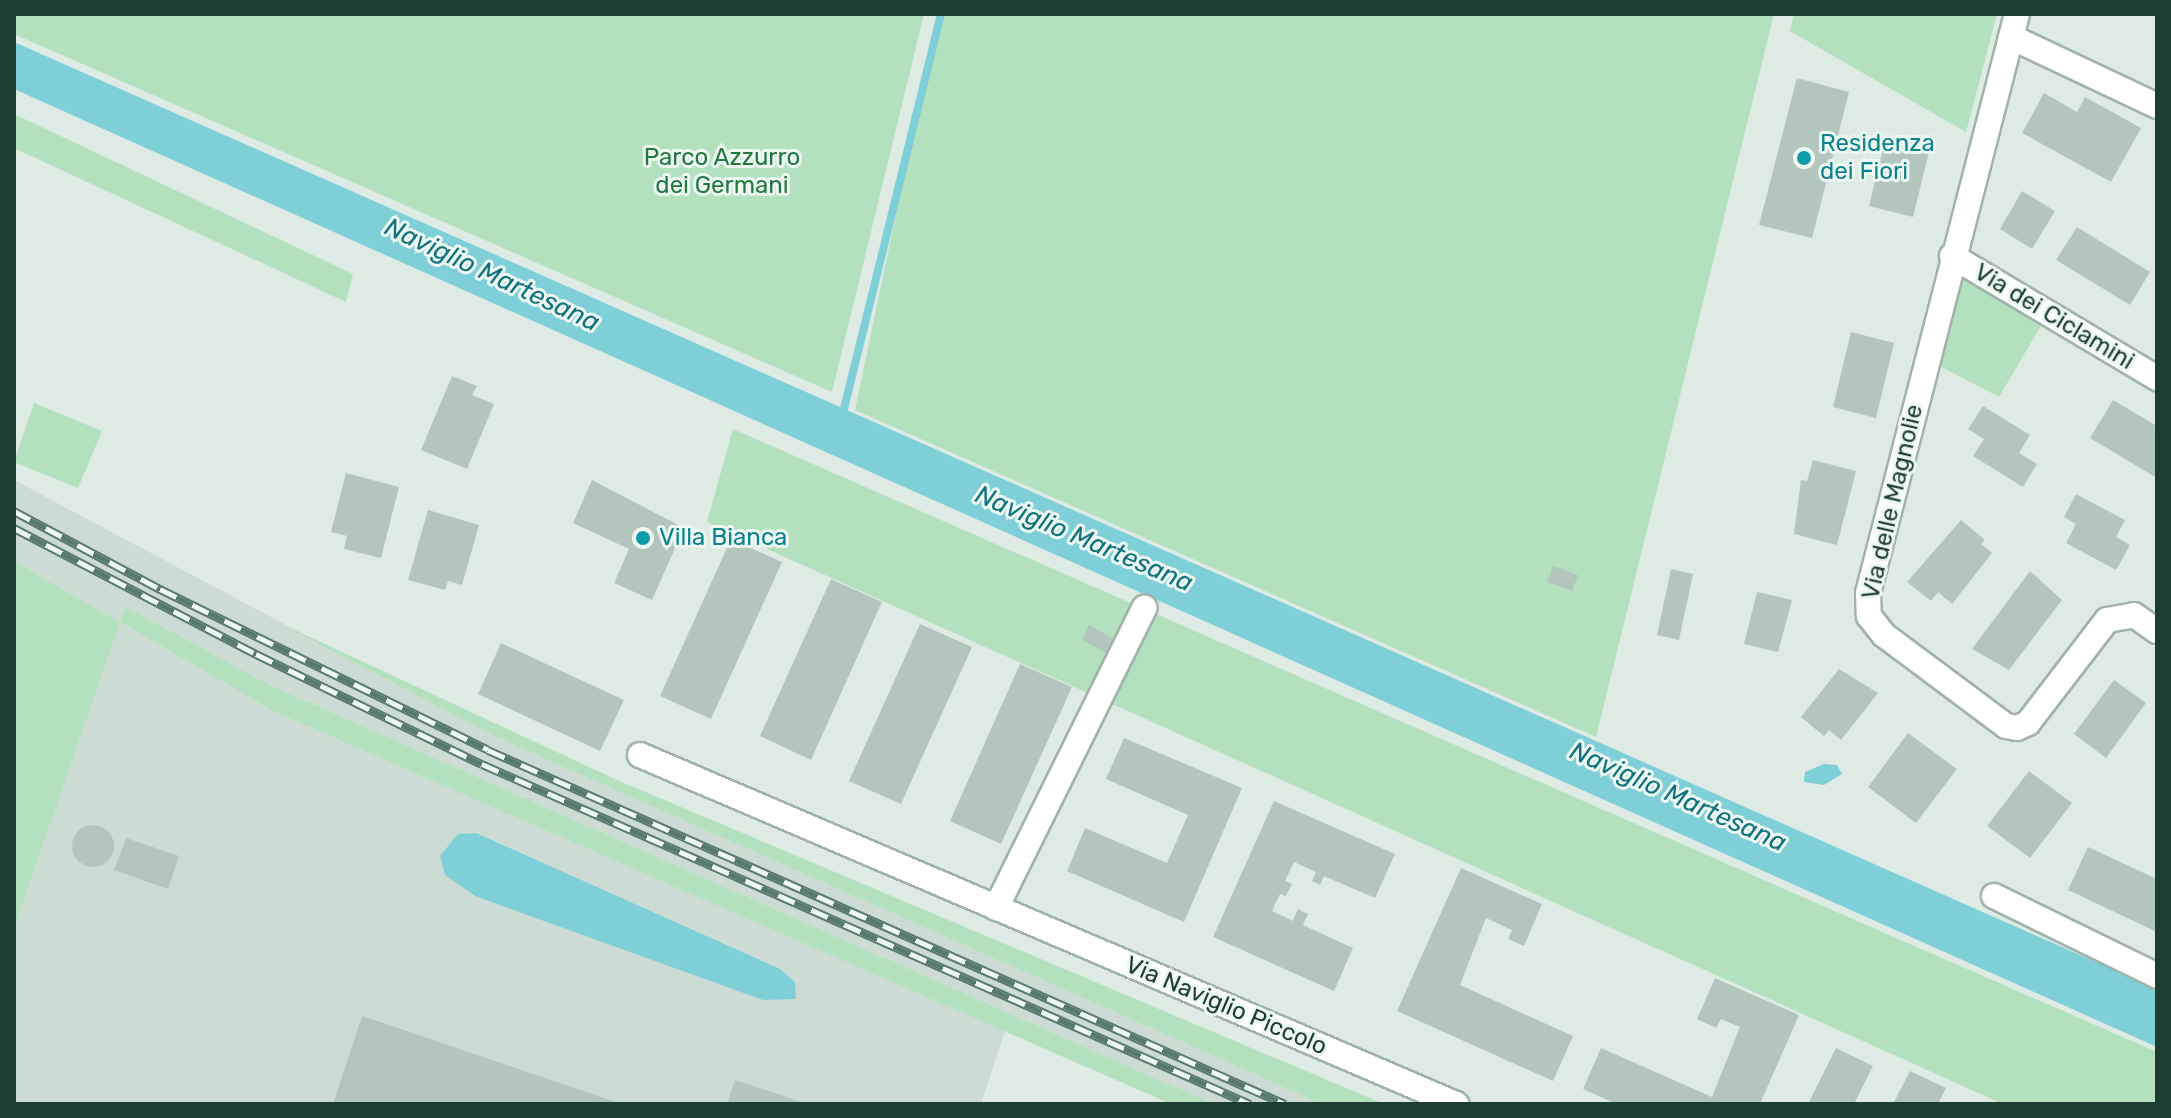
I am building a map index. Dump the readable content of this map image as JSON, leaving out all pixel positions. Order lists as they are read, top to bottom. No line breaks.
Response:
{"streets":{"street":["Via dei Ciclamini","Via delle Magnolie","Via Naviglio Piccolo"]},"crossings":[["Via dei Ciclamini","Via delle Magnolie"]],"water":["Naviglio Martesana"],"parks":["Parco Azzurro dei Germani"],"places":["Residenza dei Fiori","Villa Bianca"]}
